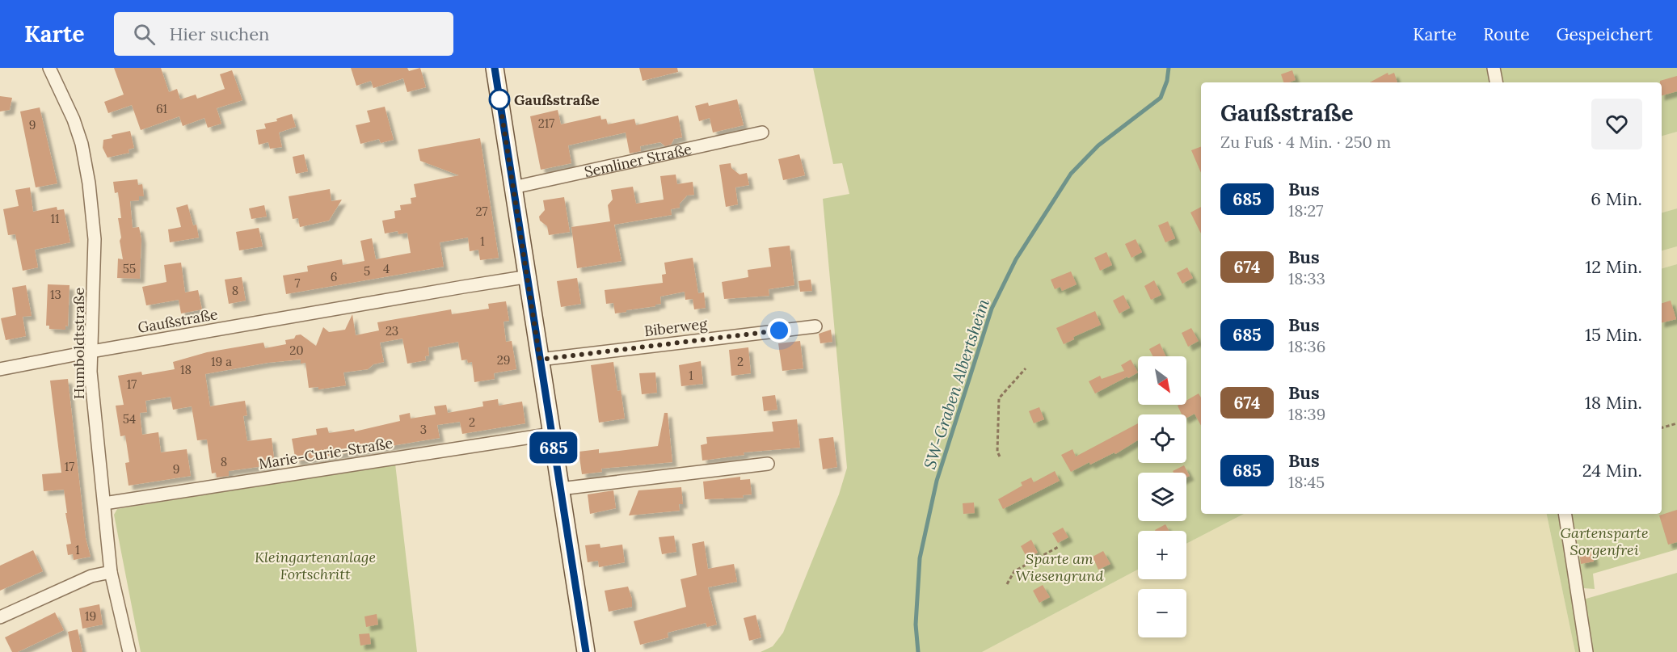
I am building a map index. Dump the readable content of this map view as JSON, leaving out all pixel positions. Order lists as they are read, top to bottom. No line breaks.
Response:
{"streets":{"street":["Semliner Straße","Gaußstraße","Biberweg","Humboldtstraße","Marie-Curie-Straße"]},"crossings":[["Gaußstraße","Humboldtstraße"],["Humboldtstraße","Marie-Curie-Straße"]],"water":["SW-Graben Albertsheim"],"parks":["Gartensparte Sorgenfrei","Kleingartenanlage Fortschritt","Sparte am Wiesengrund"],"places":["Gaußstraße"],"lines":["bus line 685"],"house_numbers":["61","217","9","27","11","1","55","4","5","6","7","8","13","23","20","29","19 a","2","18","1","17","54","2","3","8","17","9","1","19"],"north":"bottom right","page":{"header":"Karte","search":"Hier suchen","nav":["Karte","Route","Gespeichert"],"on_map":"685","heading":["Gaußstraße","Zu Fuß · 4 Min. · 250 m"],"list":[{"mark":"685","name":"Bus","note":"18:27","value":"6 Min."},{"mark":"674","name":"Bus","note":"18:33","value":"12 Min."},{"mark":"685","name":"Bus","note":"18:36","value":"15 Min."},{"mark":"674","name":"Bus","note":"18:39","value":"18 Min."},{"mark":"685","name":"Bus","note":"18:45","value":"24 Min."}],"map_buttons":["+","−"]}}
